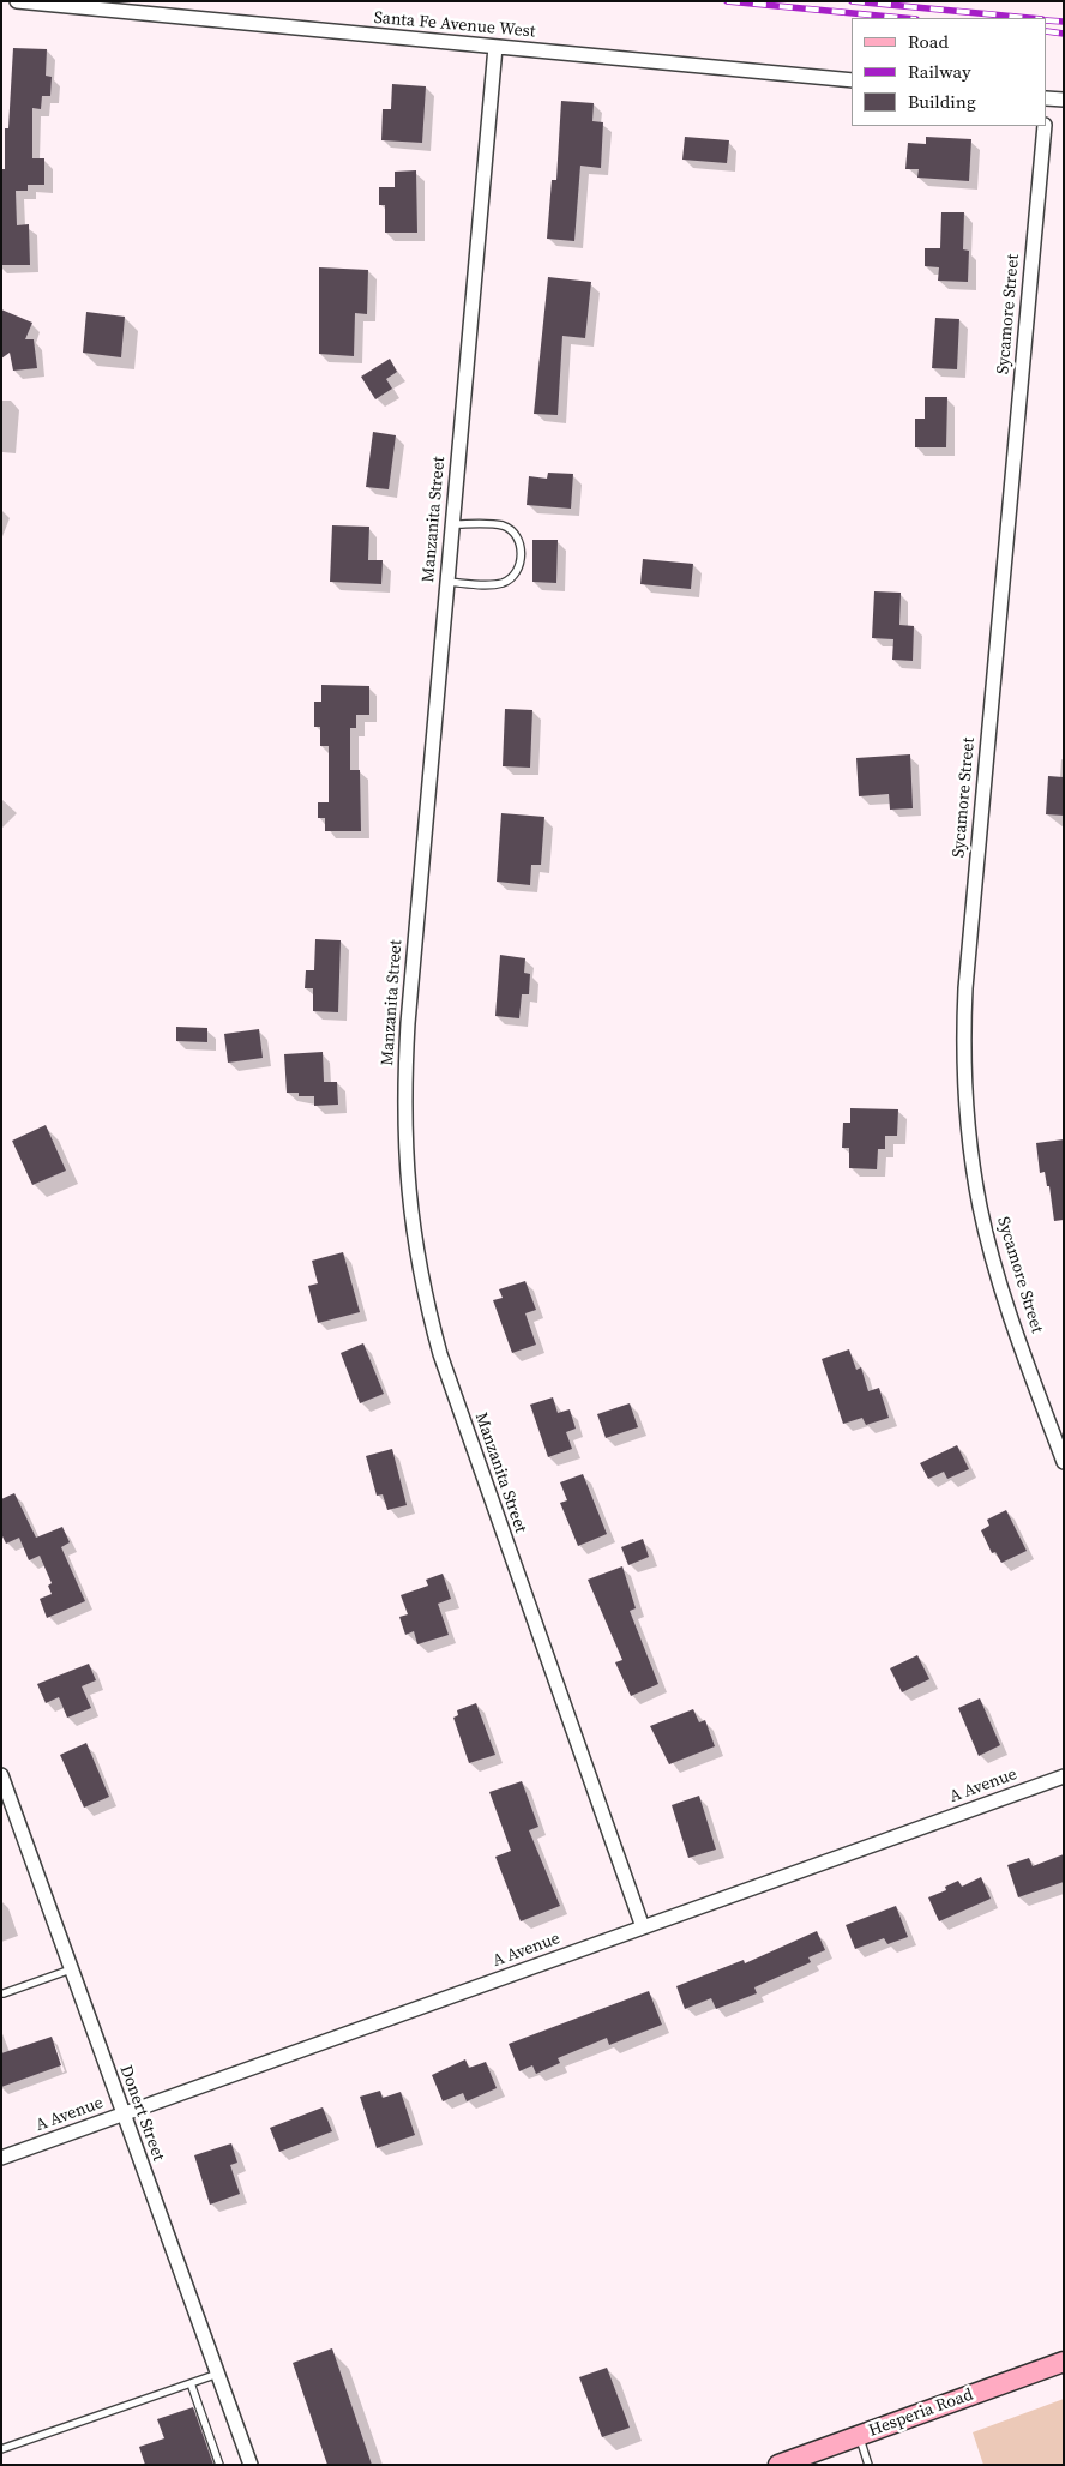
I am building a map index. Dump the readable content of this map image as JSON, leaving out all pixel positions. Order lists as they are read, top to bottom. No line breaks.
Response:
{"streets":{"main road":["Hesperia Road"],"street":["Santa Fe Avenue West","Sycamore Street","Manzanita Street","A Avenue","Donert Street"]},"crossings":[["Santa Fe Avenue West","Manzanita Street"],["Manzanita Street","A Avenue"],["A Avenue","Donert Street"]],"legend":["Road","Railway","Building"]}
